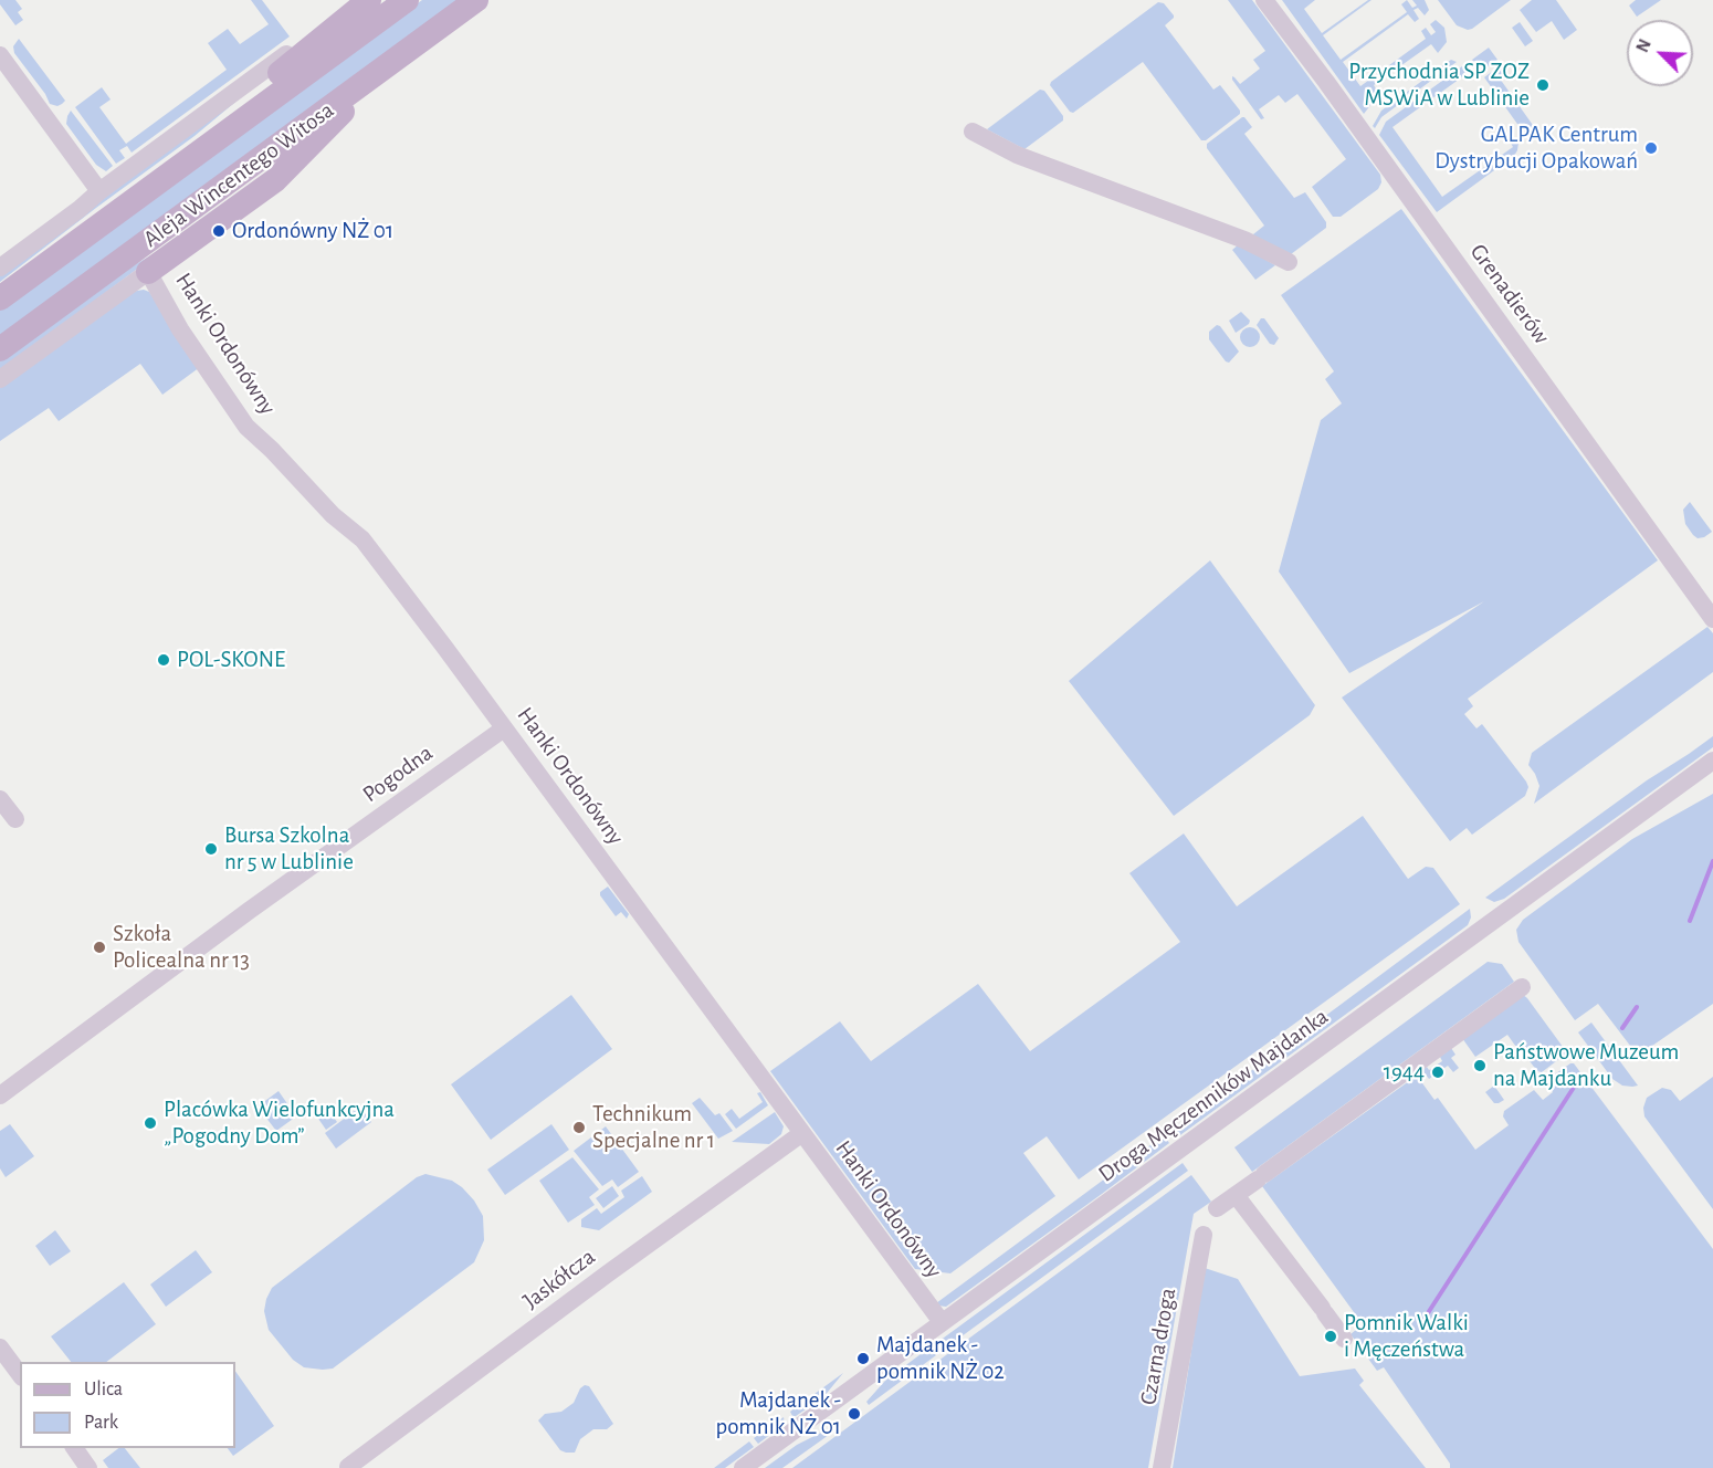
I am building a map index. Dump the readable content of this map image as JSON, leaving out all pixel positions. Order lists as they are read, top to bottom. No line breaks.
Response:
{"streets":{"main road":["Aleja Wincentego Witosa"],"street":["Grenadierów","Hanki Ordonówny","Pogodna","Droga Męczenników Majdanka","Jaskółcza","Czarna droga"]},"crossings":[["Aleja Wincentego Witosa","Hanki Ordonówny"],["Hanki Ordonówny","Pogodna"],["Hanki Ordonówny","Droga Męczenników Majdanka"],["Hanki Ordonówny","Jaskółcza"]],"places":["Przychodnia SP ZOZ MSWiA w Lublinie","GALPAK Centrum Dystrybucji Opakowań","Ordonówny NŻ 01","POL-SKONE","Bursa Szkolna nr 5 w Lublinie","Szkoła Policealna nr 13","Państwowe Muzeum na Majdanku","1944","Placówka Wielofunkcyjna „Pogodny Dom”","Technikum Specjalne nr 1","Pomnik Walki i Męczeństwa","Majdanek - pomnik NŻ 02","Majdanek - pomnik NŻ 01"],"legend":["Ulica","Park"],"north":"top left"}
